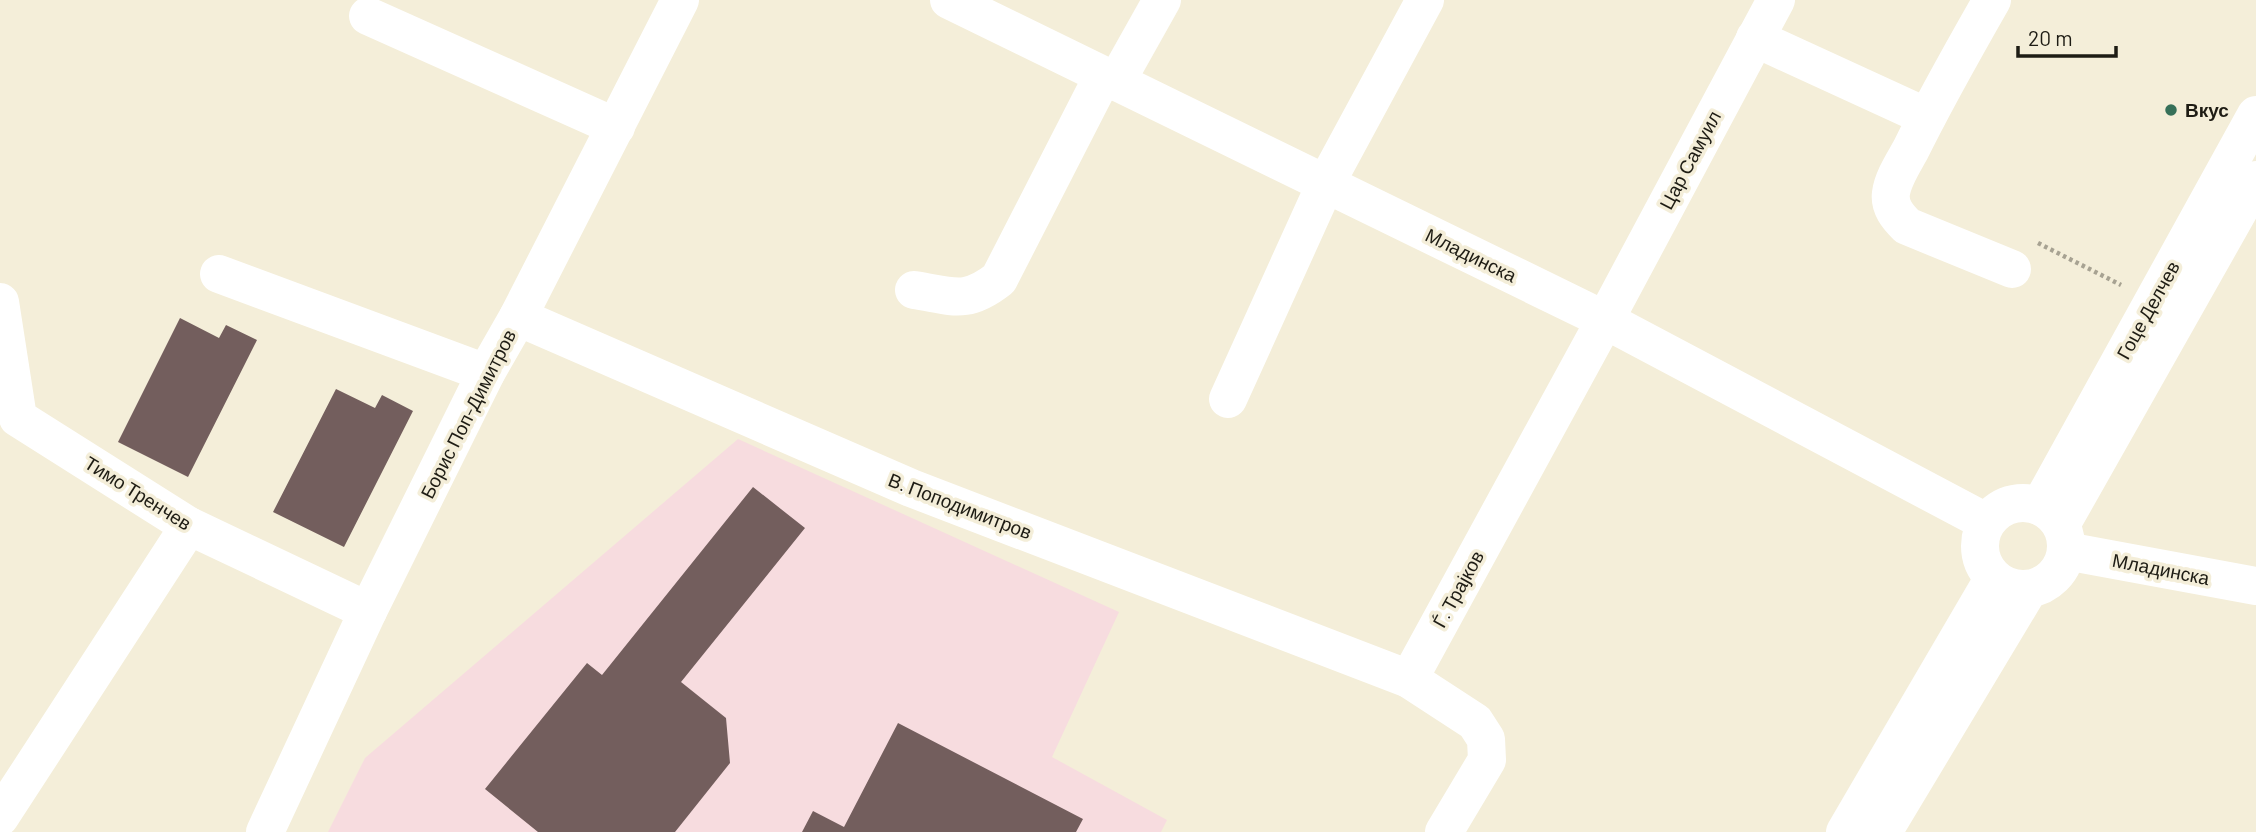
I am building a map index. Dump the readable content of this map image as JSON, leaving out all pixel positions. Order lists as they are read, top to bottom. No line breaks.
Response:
{"streets":{"street":["Цар Самуил","Младинска","Гоце Делчев","Борис Поп-Димитров","Тимо Тренчев","В. Поподимитров","Ѓ. Трајков"]},"crossings":[["Цар Самуил","Младинска"],["Цар Самуил","Ѓ. Трајков"],["Младинска","Гоце Делчев"],["Младинска","Ѓ. Трајков"],["Борис Поп-Димитров","Тимо Тренчев"],["Борис Поп-Димитров","В. Поподимитров"],["В. Поподимитров","Ѓ. Трајков"]],"places":["Вкус"],"scale_bar":"20 m"}
